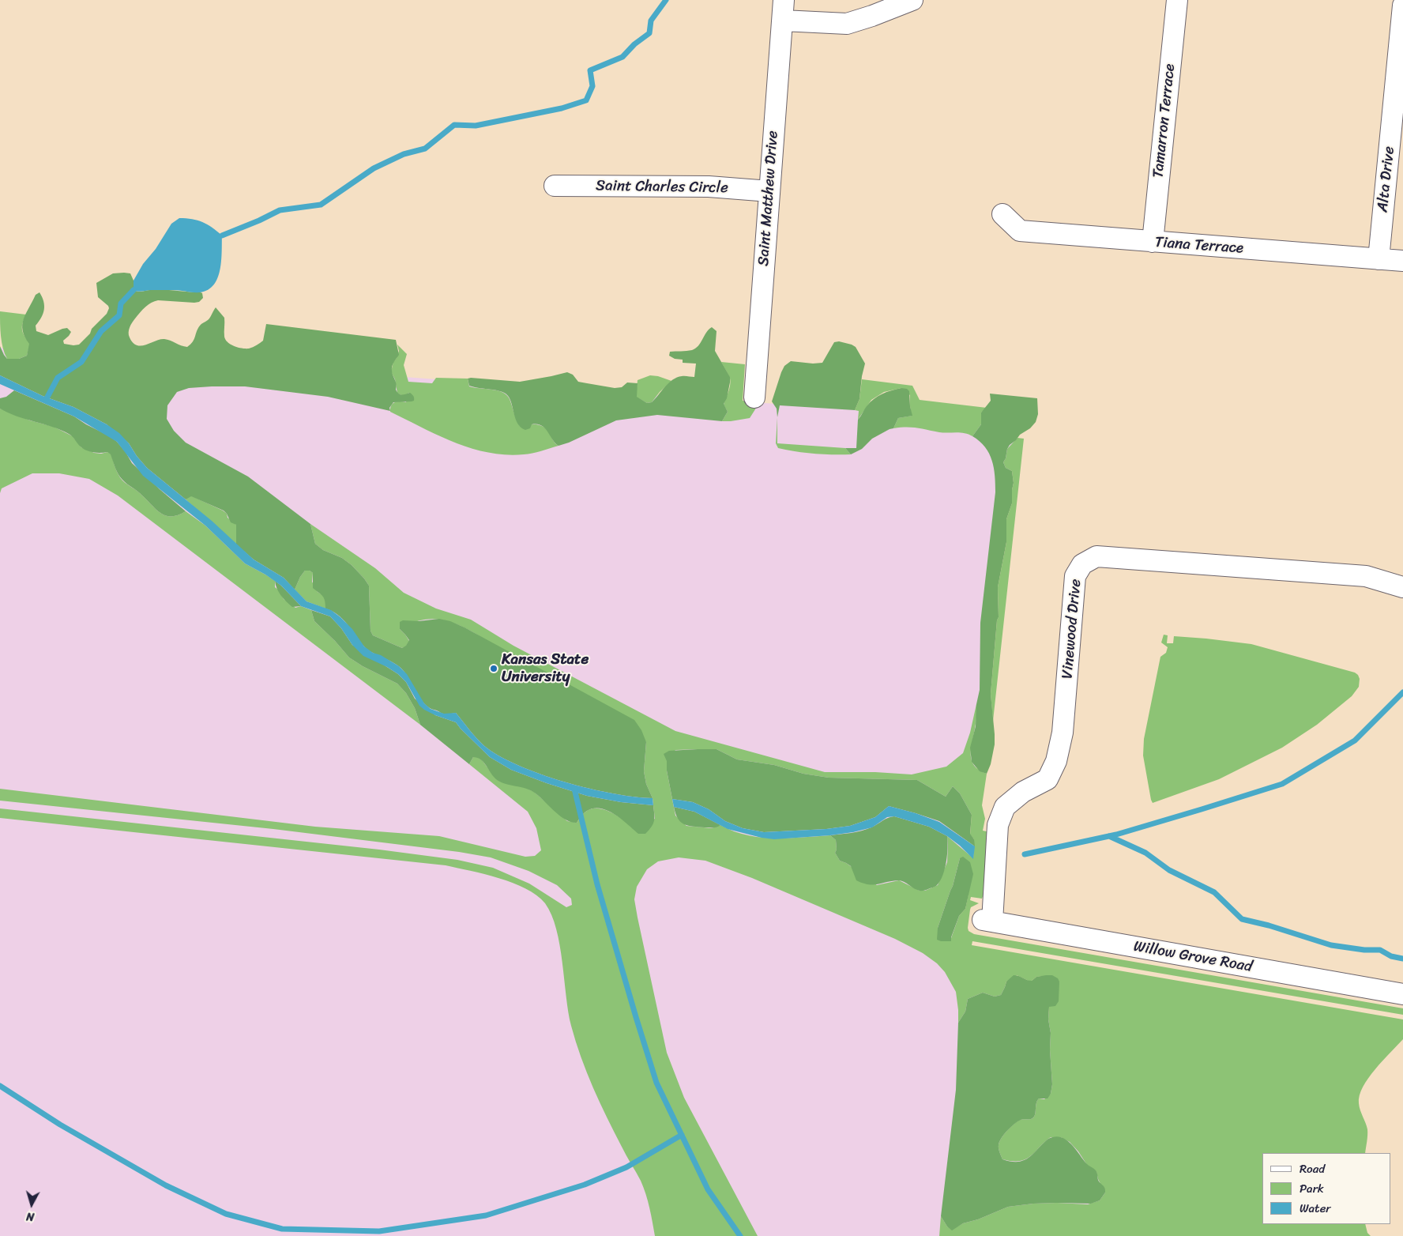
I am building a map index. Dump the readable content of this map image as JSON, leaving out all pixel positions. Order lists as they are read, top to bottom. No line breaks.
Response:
{"streets":{"street":["Tamarron Terrace","Alta Drive","Saint Charles Circle","Saint Matthew Drive","Tiana Terrace","Vinewood Drive","Willow Grove Road"]},"crossings":[["Tamarron Terrace","Tiana Terrace"],["Alta Drive","Tiana Terrace"],["Saint Charles Circle","Saint Matthew Drive"],["Vinewood Drive","Willow Grove Road"]],"places":["Kansas State University"],"legend":["Road","Park","Water"],"north":"bottom"}
